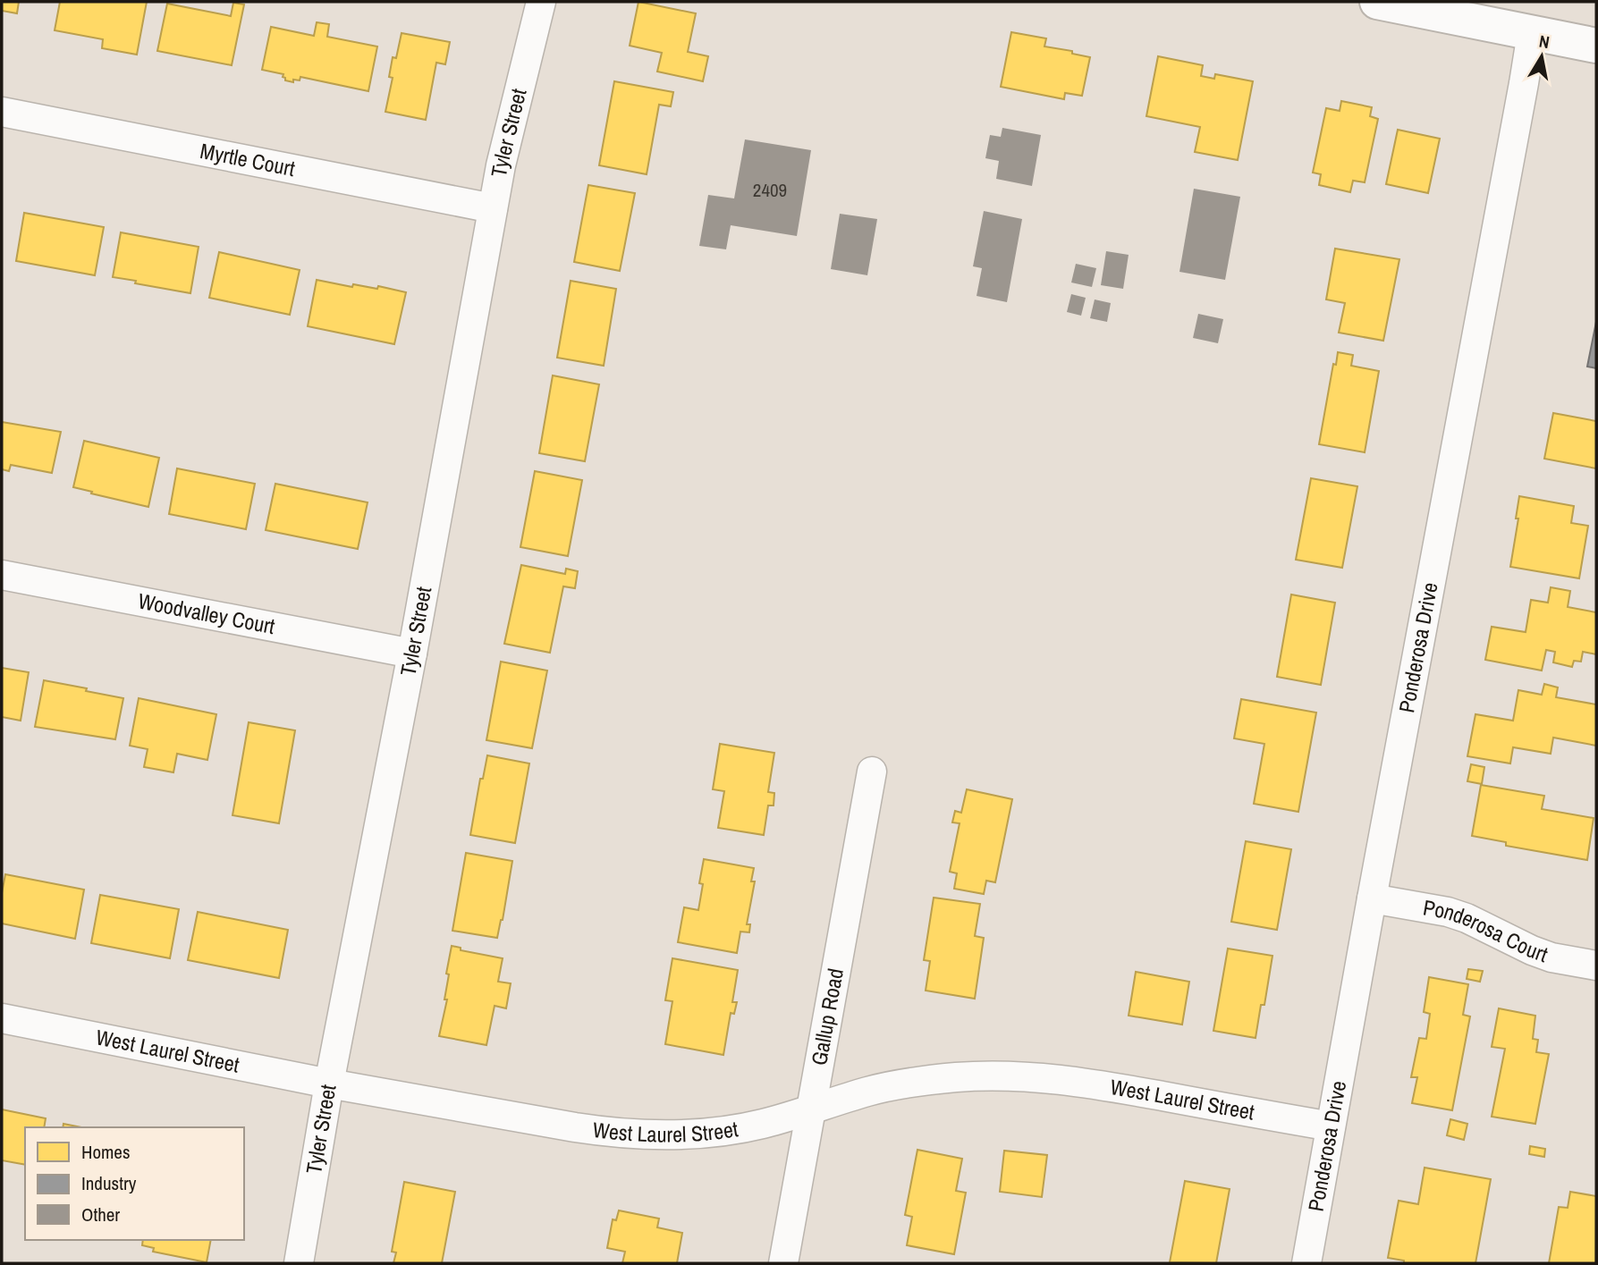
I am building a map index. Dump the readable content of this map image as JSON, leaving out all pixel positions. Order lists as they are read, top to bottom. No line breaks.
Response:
{"streets":{"street":["Tyler Street","Myrtle Court","Woodvalley Court","Ponderosa Drive","Ponderosa Court","Gallup Road","West Laurel Street"]},"crossings":[["Tyler Street","Myrtle Court"],["Tyler Street","Woodvalley Court"],["Tyler Street","West Laurel Street"],["Ponderosa Drive","Ponderosa Court"],["Ponderosa Drive","West Laurel Street"],["Gallup Road","West Laurel Street"]],"house_numbers":["2409"],"legend":["Homes","Industry","Other"],"north":"top"}
